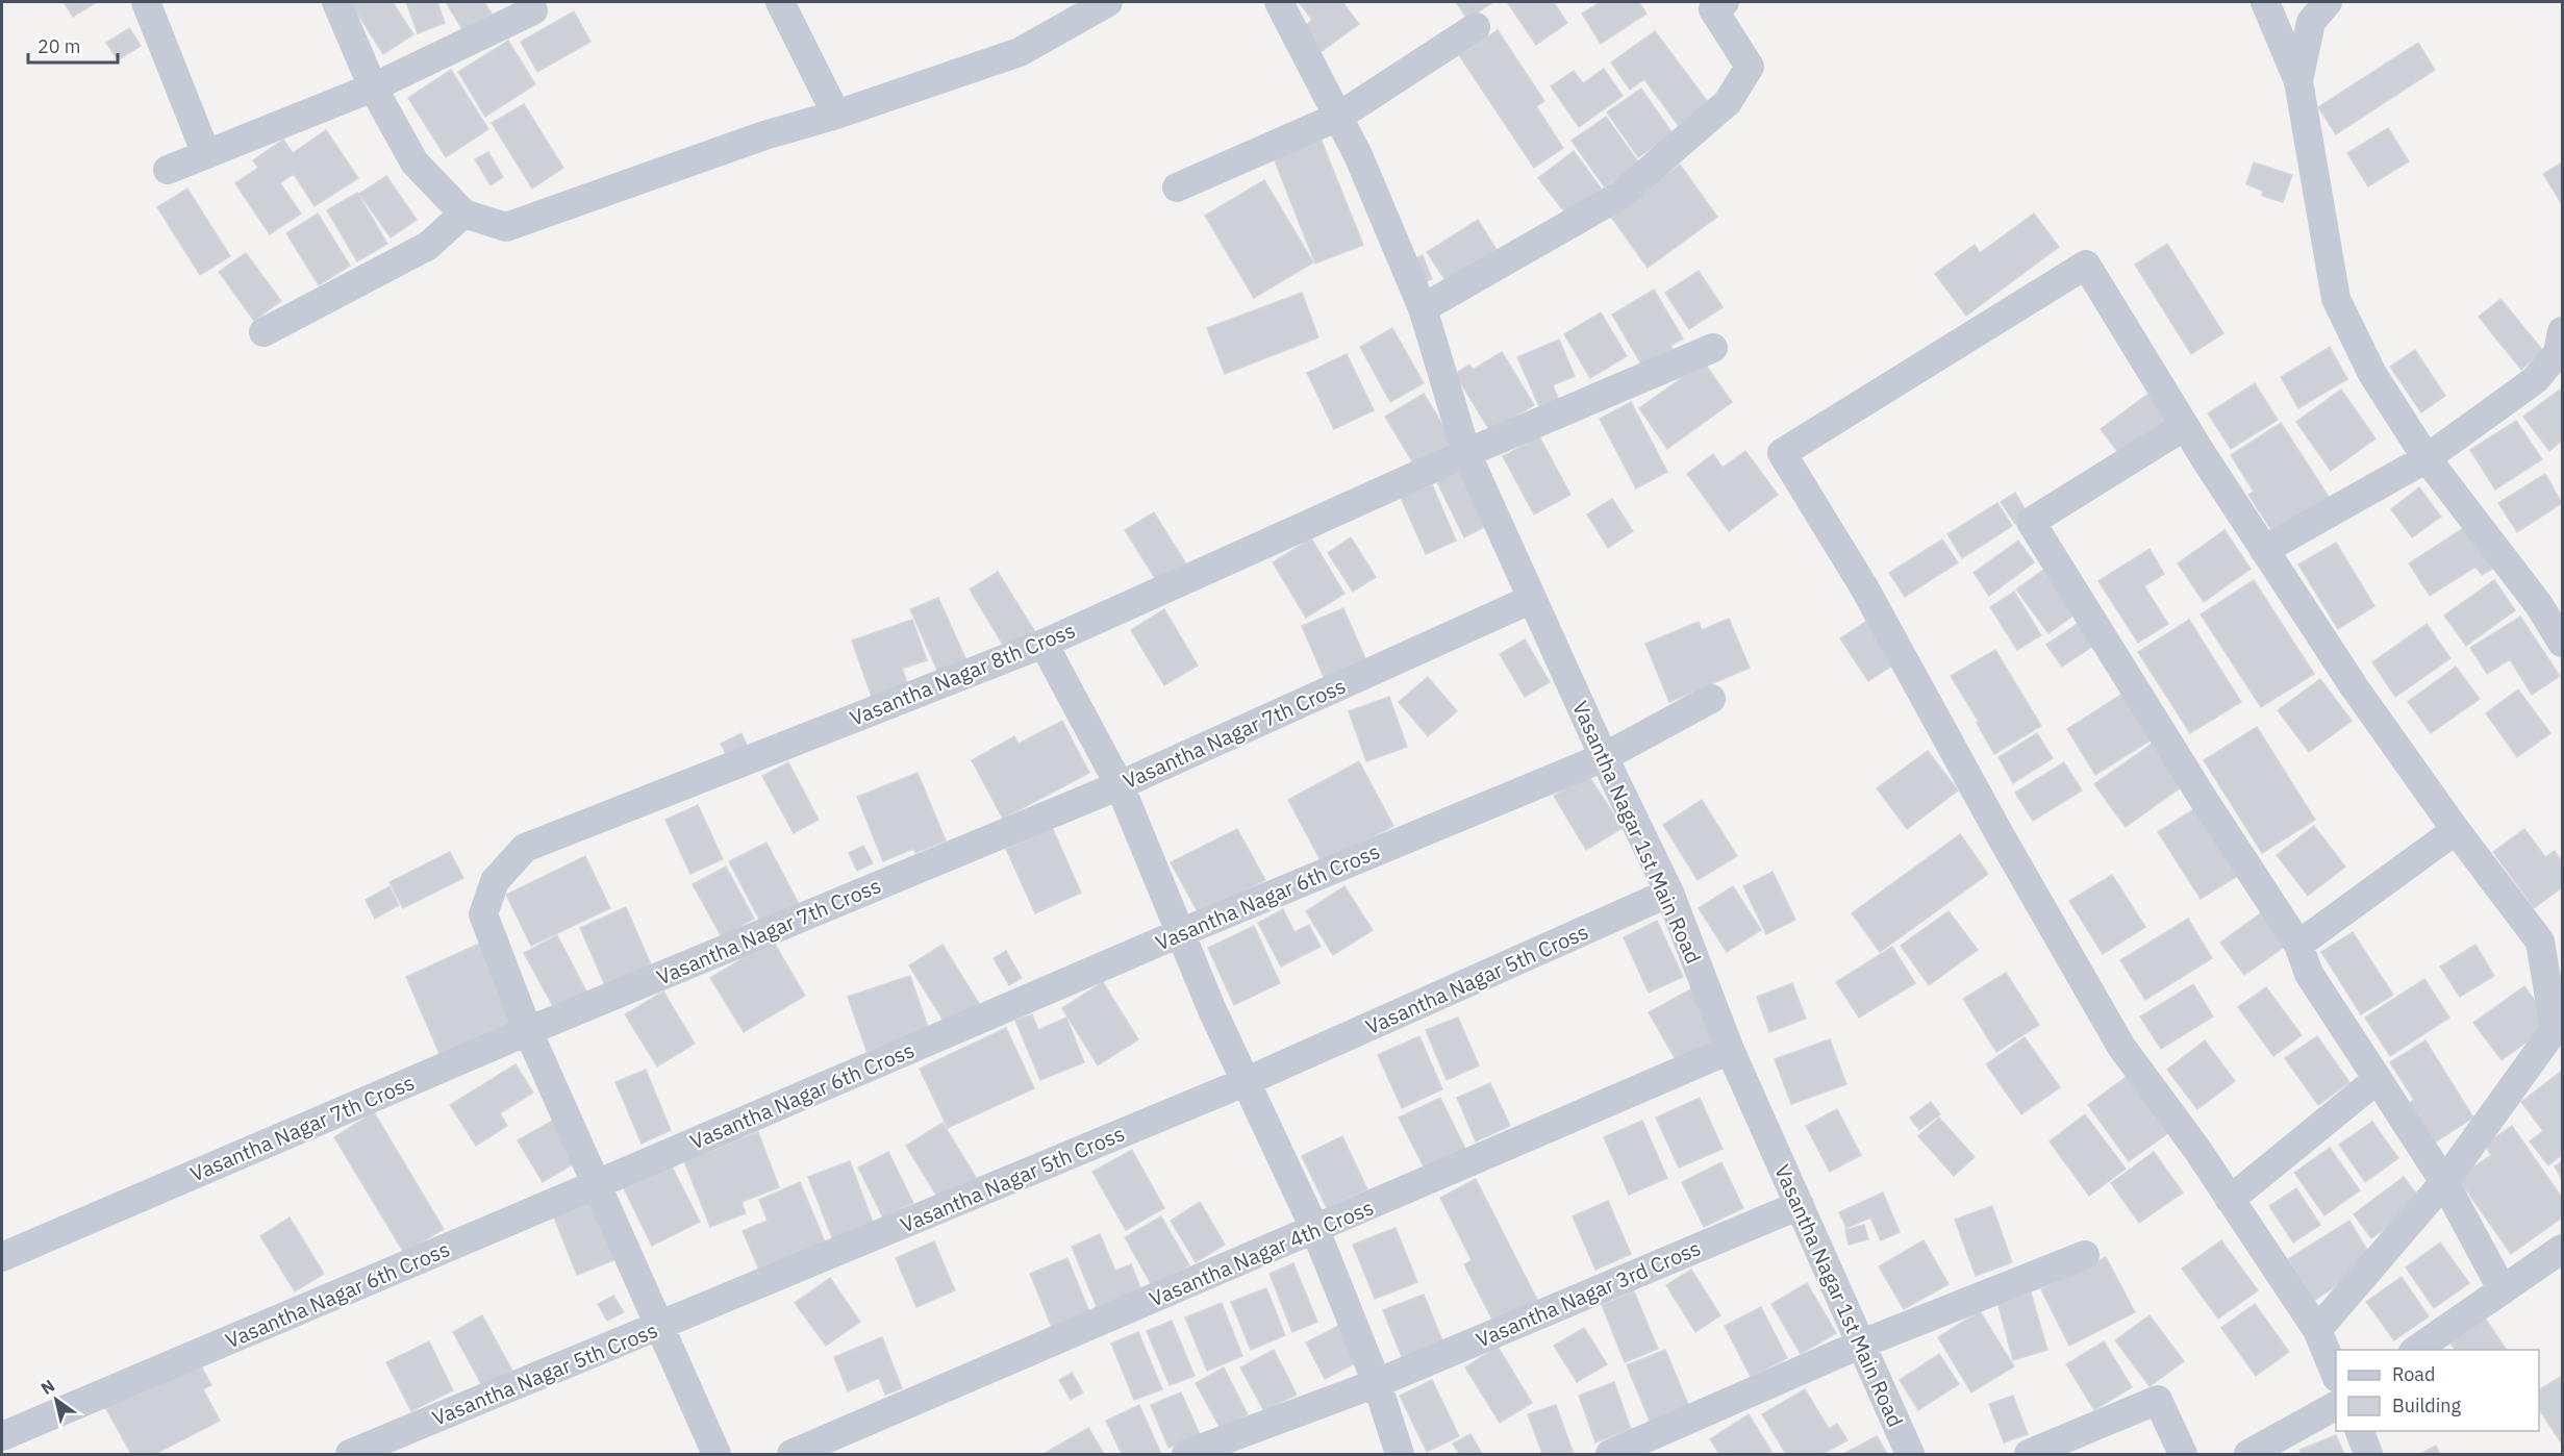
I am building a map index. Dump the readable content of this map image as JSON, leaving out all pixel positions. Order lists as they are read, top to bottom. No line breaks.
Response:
{"streets":{"street":["Vasantha Nagar 8th Cross","Vasantha Nagar 7th Cross","Vasantha Nagar 1st Main Road","Vasantha Nagar 6th Cross","Vasantha Nagar 5th Cross","Vasantha Nagar 4th Cross","Vasantha Nagar 3rd Cross"]},"crossings":[["Vasantha Nagar 8th Cross","Vasantha Nagar 7th Cross"],["Vasantha Nagar 8th Cross","Vasantha Nagar 1st Main Road"],["Vasantha Nagar 7th Cross","Vasantha Nagar 1st Main Road"],["Vasantha Nagar 1st Main Road","Vasantha Nagar 6th Cross"],["Vasantha Nagar 1st Main Road","Vasantha Nagar 5th Cross"],["Vasantha Nagar 1st Main Road","Vasantha Nagar 4th Cross"],["Vasantha Nagar 1st Main Road","Vasantha Nagar 3rd Cross"]],"legend":["Road","Building"],"scale_bar":"20 m","north":"top left"}
